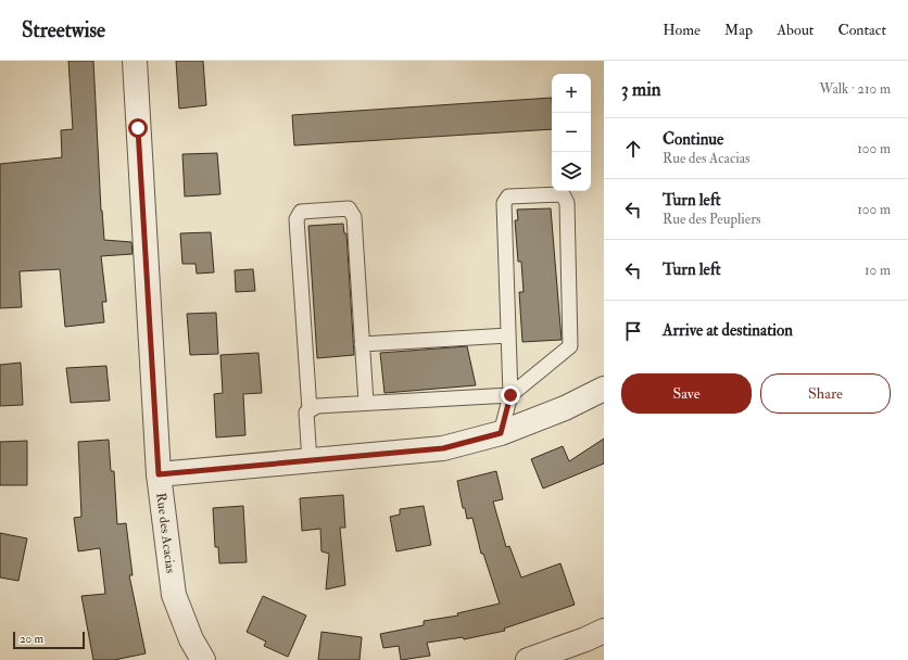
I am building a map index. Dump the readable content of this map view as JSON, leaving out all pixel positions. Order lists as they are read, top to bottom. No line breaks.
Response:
{"streets":{"street":["Rue des Acacias"]},"scale_bar":"20 m","page":{"header":"Streetwise","nav":["Home","Map","About","Contact"],"heading":["3 min","Walk · 210 m"],"map_buttons":["+","−"],"list":[["Continue","Rue des Acacias","100 m"],["Turn left","Rue des Peupliers","100 m"],["Turn left","10 m"],"Arrive at destination"],"buttons":["Save","Share"],"scale":"20 m"}}
